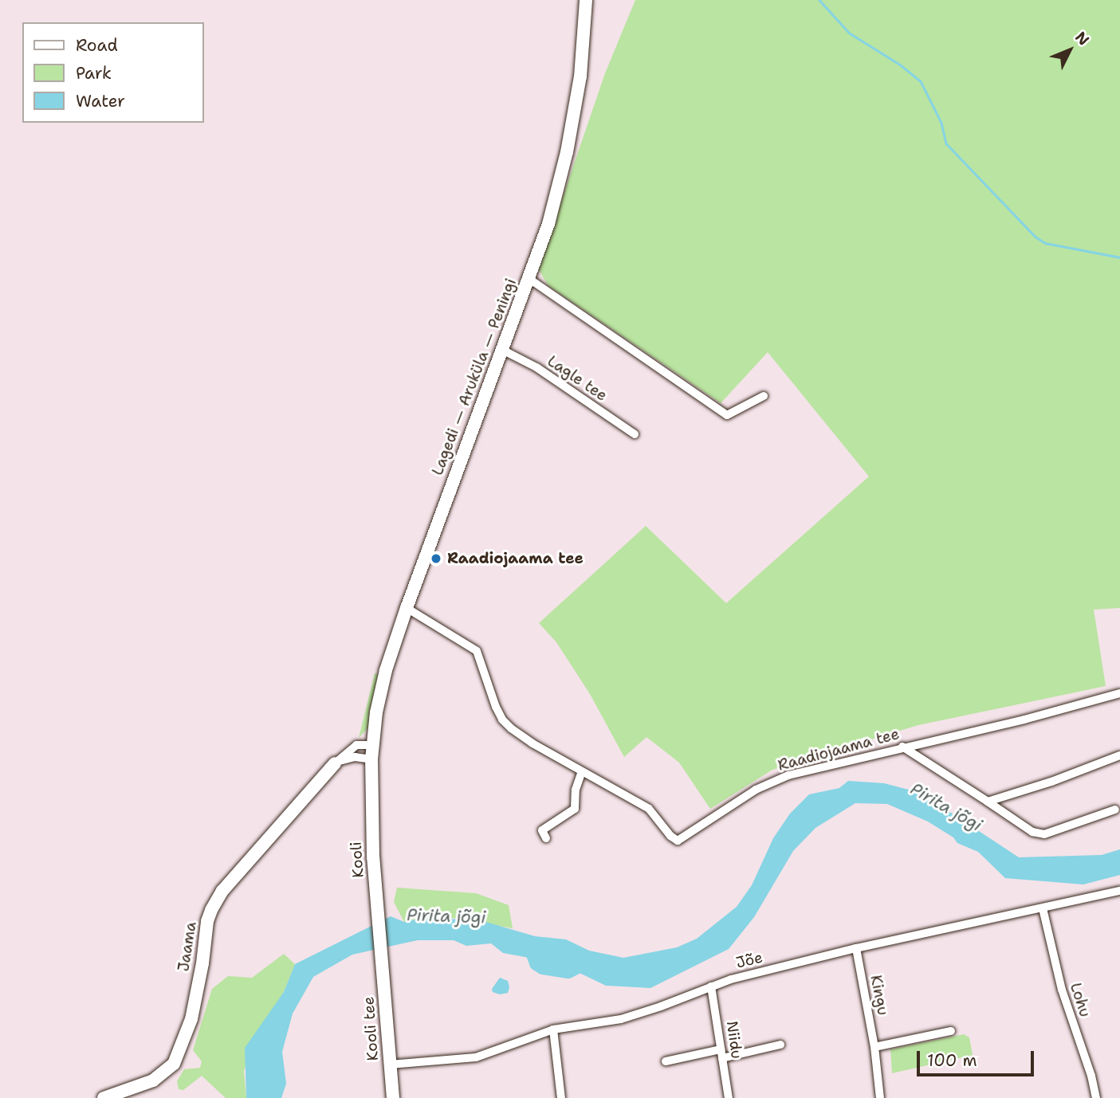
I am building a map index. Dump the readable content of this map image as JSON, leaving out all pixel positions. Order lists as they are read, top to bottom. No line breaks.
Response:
{"streets":{"street":["Lagedi — Aruküla — Peningi","Lagle tee","Raadiojaama tee","Kooli","Jaama","Jõe","Kingu","Lohu","Kooli tee","Niidu"]},"crossings":[["Lagedi — Aruküla — Peningi","Lagle tee"],["Lagedi — Aruküla — Peningi","Raadiojaama tee"],["Lagedi — Aruküla — Peningi","Kooli"],["Lagedi — Aruküla — Peningi","Jaama"],["Kooli","Kooli tee"],["Jõe","Kingu"],["Jõe","Lohu"],["Jõe","Kooli tee"],["Jõe","Niidu"]],"water":["Pirita jõgi"],"places":["Raadiojaama tee"],"legend":["Road","Park","Water"],"scale_bar":"100 m","north":"top right"}
